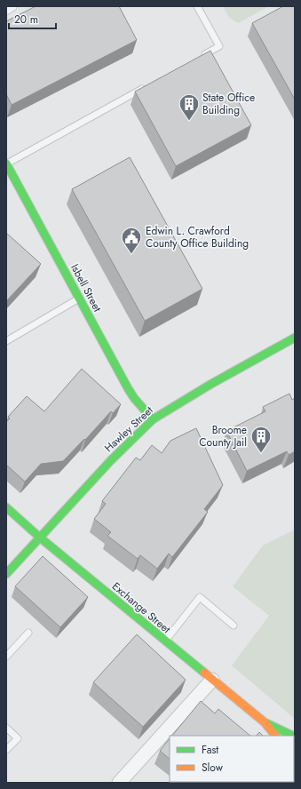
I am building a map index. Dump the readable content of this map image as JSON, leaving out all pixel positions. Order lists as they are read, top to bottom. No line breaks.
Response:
{"streets":{"street":["Isbell Street","Hawley Street","Exchange Street"]},"crossings":[["Isbell Street","Hawley Street"],["Hawley Street","Exchange Street"]],"places":{"building":["State Office Building","Broome County Jail"],"public building":["Edwin L. Crawford County Office Building"]},"legend":["Fast","Slow"],"scale_bar":"20 m"}
